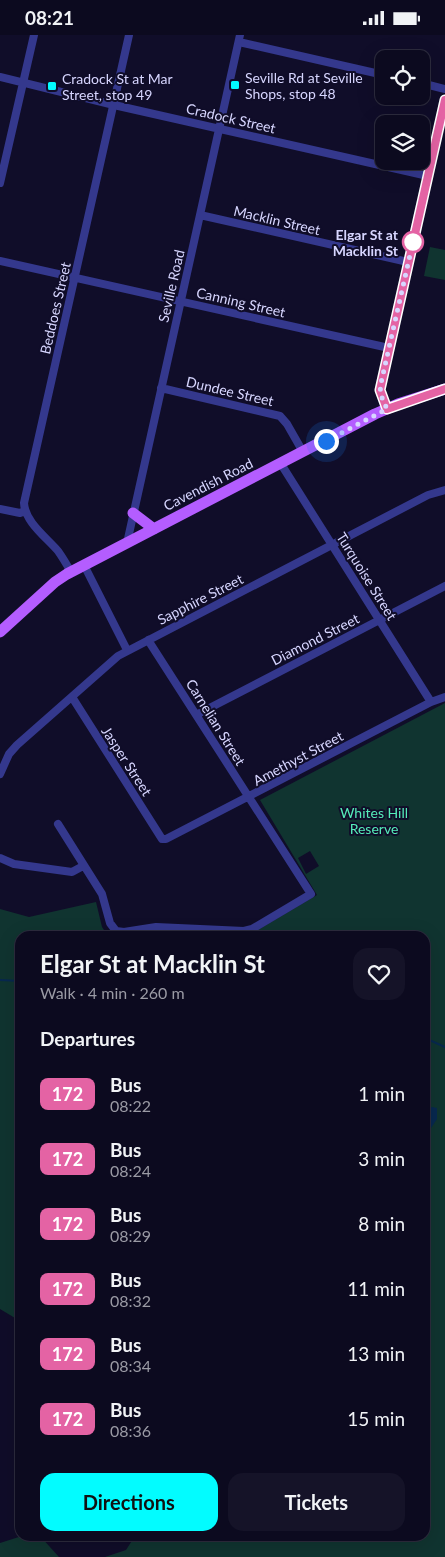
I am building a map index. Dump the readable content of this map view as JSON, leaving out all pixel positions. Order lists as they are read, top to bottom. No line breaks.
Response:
{"streets":{"main road":["Cavendish Road"],"street":["Cradock Street","Macklin Street","Seville Road","Canning Street","Beddoes Street","Dundee Street","Turquoise Street","Sapphire Street","Diamond Street","Carnelian Street","Amethyst Street","Jasper Street"]},"crossings":[["Cradock Street","Seville Road"],["Cradock Street","Beddoes Street"],["Macklin Street","Seville Road"],["Seville Road","Canning Street"],["Seville Road","Dundee Street"],["Seville Road","Cavendish Road"],["Canning Street","Beddoes Street"],["Dundee Street","Cavendish Road"],["Cavendish Road","Turquoise Street"],["Turquoise Street","Sapphire Street"],["Turquoise Street","Diamond Street"],["Turquoise Street","Amethyst Street"],["Sapphire Street","Carnelian Street"],["Sapphire Street","Jasper Street"],["Diamond Street","Carnelian Street"],["Carnelian Street","Amethyst Street"],["Amethyst Street","Jasper Street"]],"parks":["Whites Hill Reserve"],"places":{"transit":["Seville Rd at Seville Shops, stop 48","Cradock St at Mar Street, stop 49"],"other":["Elgar St at Macklin St"]},"lines":["bus line 172"],"page":{"status":"08:21","heading":[["Elgar St at Macklin St","Walk · 4 min · 260 m"],"Departures"],"list":[{"mark":"172","name":"Bus","note":"08:22","value":"1 min"},{"mark":"172","name":"Bus","note":"08:24","value":"3 min"},{"mark":"172","name":"Bus","note":"08:29","value":"8 min"},{"mark":"172","name":"Bus","note":"08:32","value":"11 min"},{"mark":"172","name":"Bus","note":"08:34","value":"13 min"},{"mark":"172","name":"Bus","note":"08:36","value":"15 min"}],"buttons":["Directions","Tickets"]}}
